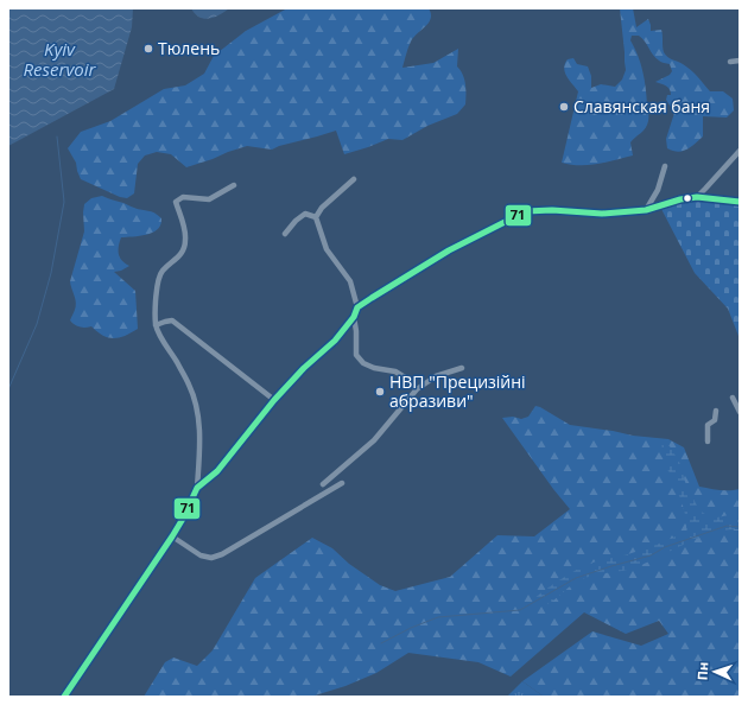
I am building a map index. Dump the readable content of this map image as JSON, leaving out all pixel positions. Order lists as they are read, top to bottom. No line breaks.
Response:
{"water":["Kyiv Reservoir"],"places":["Тюлень","Славянская баня","НВП \"Прецизійні абразиви\""],"lines":["transit line 71"],"north":"left"}
